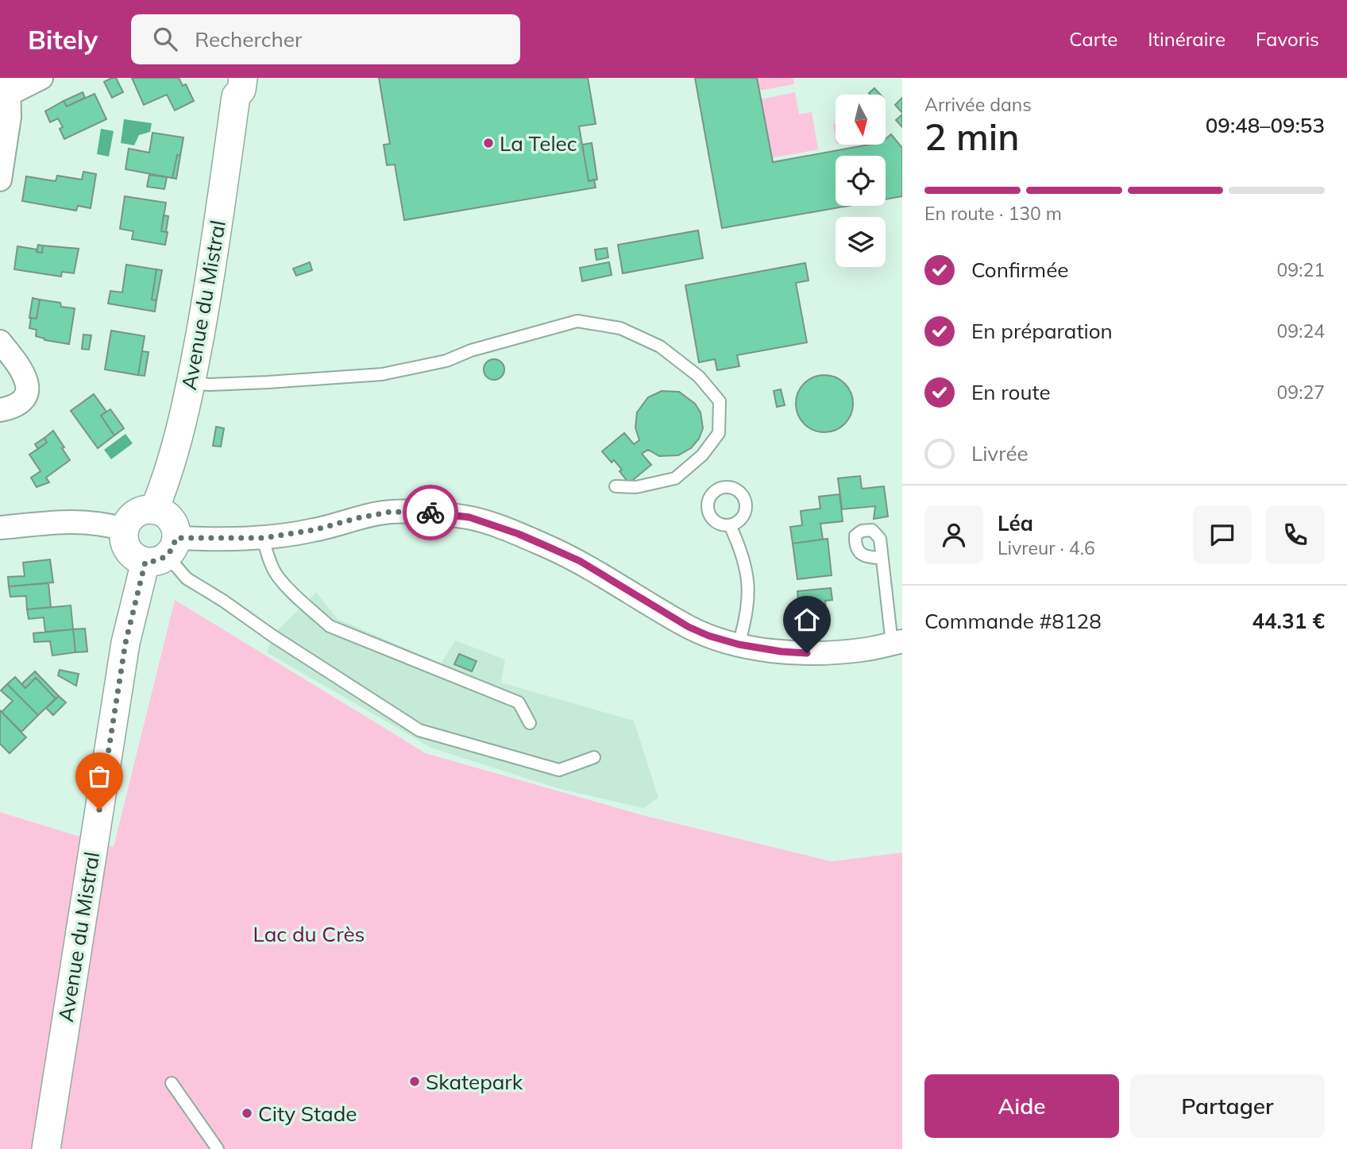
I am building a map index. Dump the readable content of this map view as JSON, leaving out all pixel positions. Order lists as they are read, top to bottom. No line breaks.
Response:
{"streets":{"street":["Avenue du Mistral"]},"parks":["Lac du Crès"],"places":["La Telec","Skatepark","City Stade"],"north":"bottom","page":{"header":"Bitely","search":"Rechercher","nav":["Carte","Itinéraire","Favoris"],"heading":["2 min","Arrivée dans","09:48–09:53"],"panel":["Léa","Livreur · 4.6","Commande #8128","44.31 €"],"bar":"En route · 130 m","list":[["Confirmée","09:21"],["En préparation","09:24"],["En route","09:27"],"Livrée"],"buttons":["Aide","Partager"]}}
